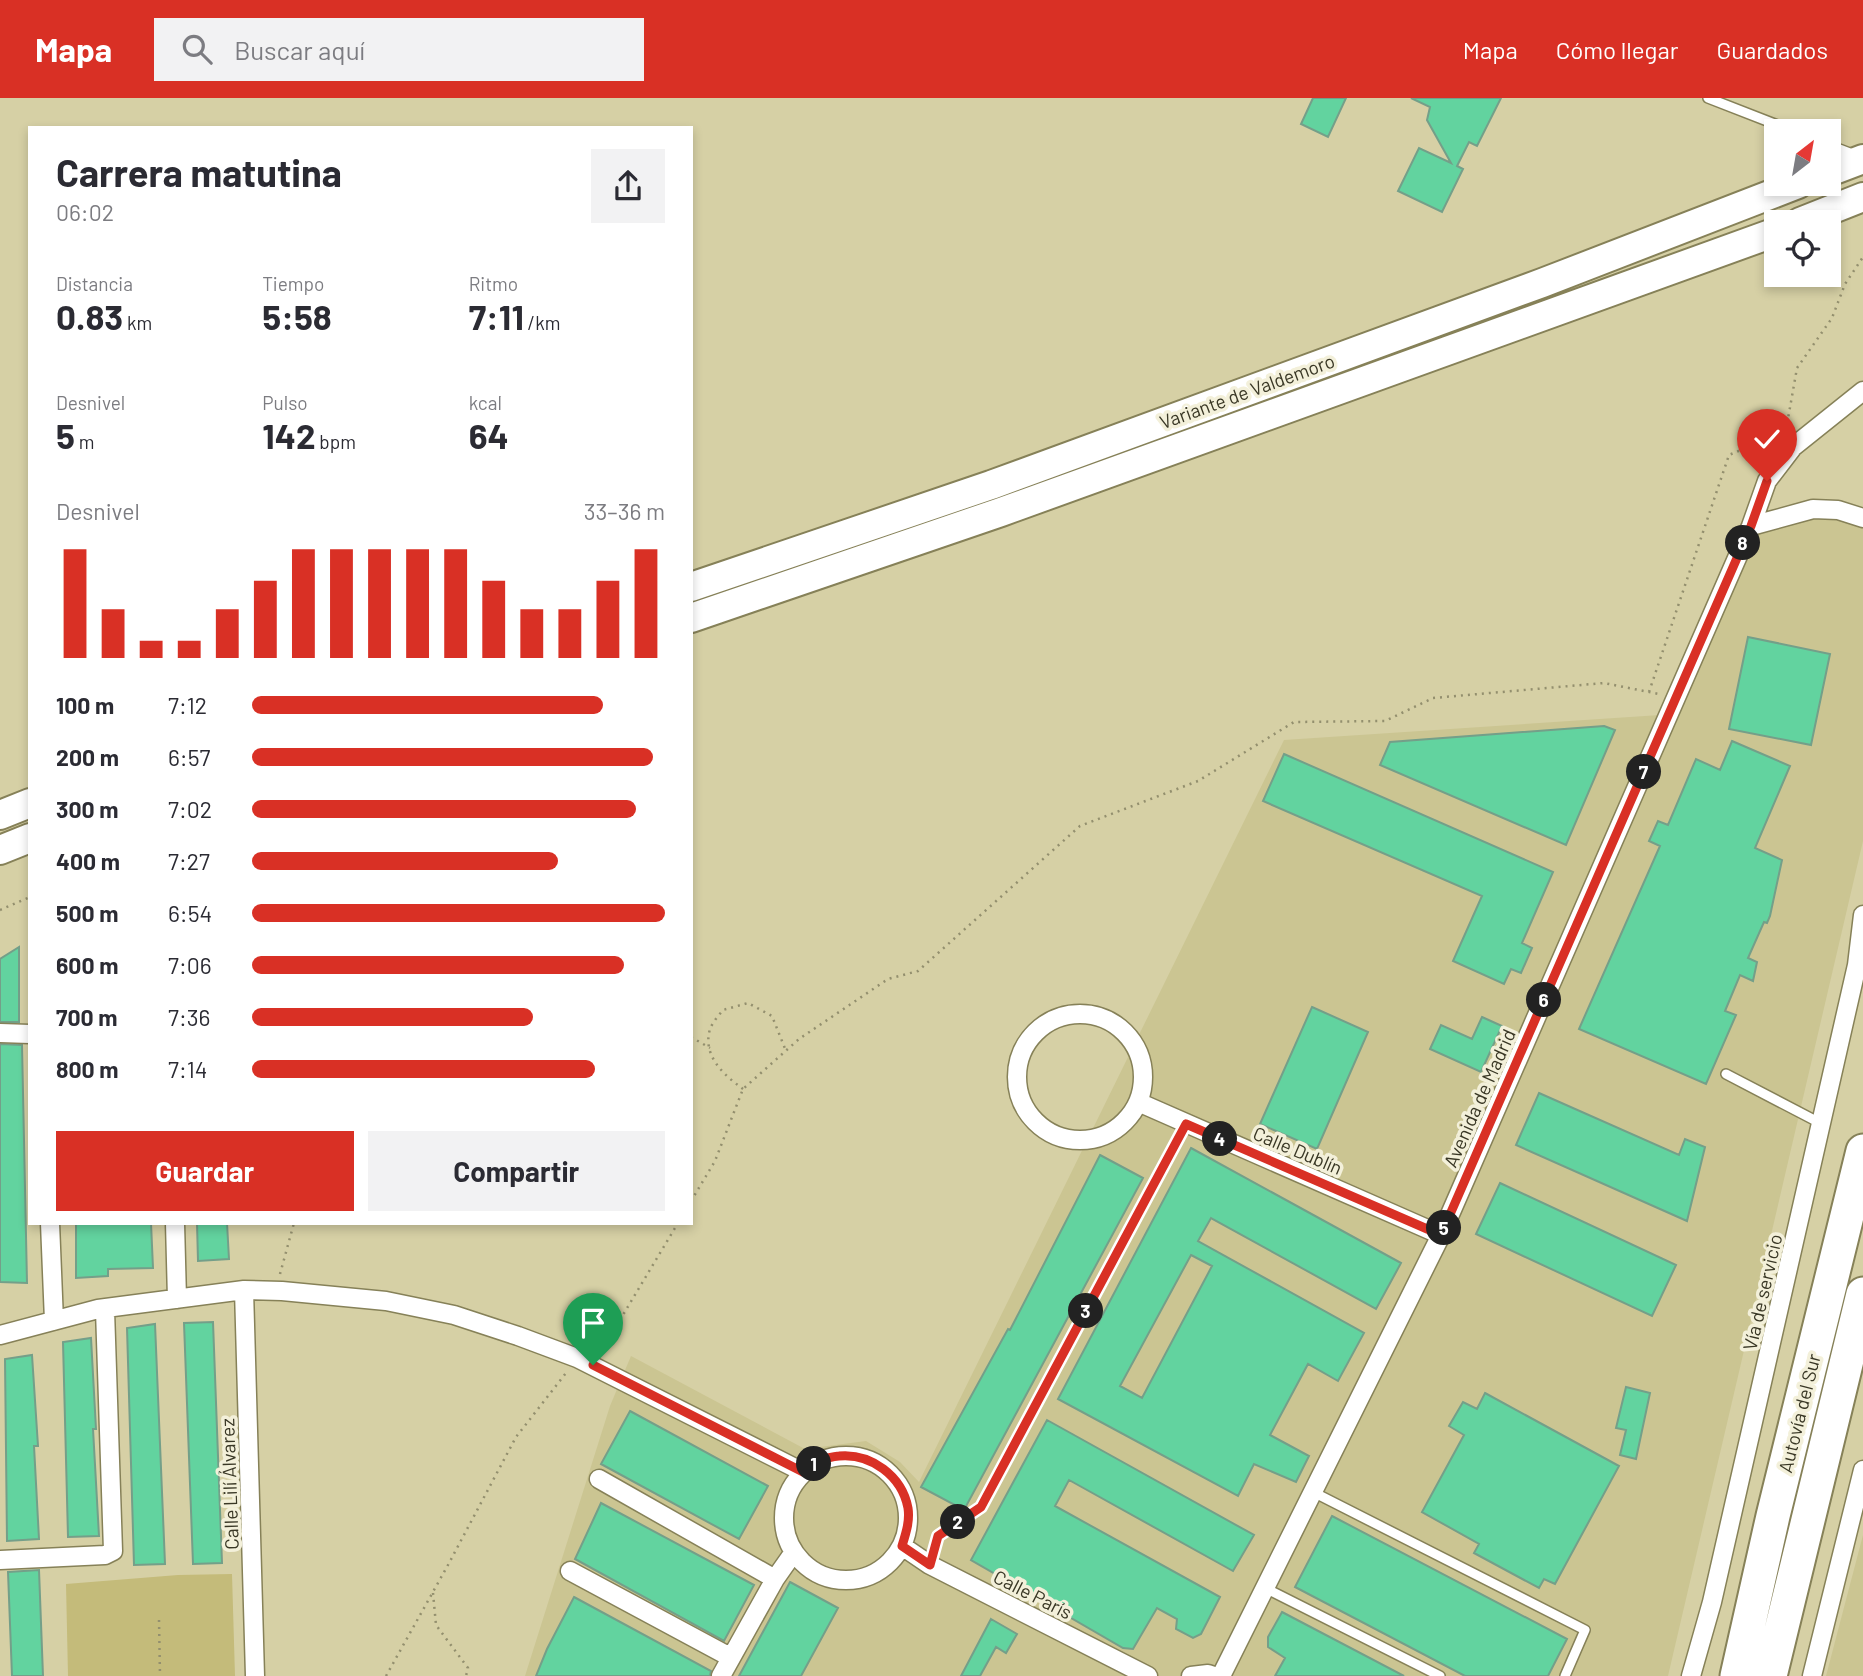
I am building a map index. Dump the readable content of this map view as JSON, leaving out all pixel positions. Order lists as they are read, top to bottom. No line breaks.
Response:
{"streets":{"highway":["Autovía del Sur"],"main road":["Variante de Valdemoro"],"street":["Avenida de Madrid","Calle Dublín","Vía de servicio","Calle Lilí Álvarez","Calle París"]},"crossings":[["Avenida de Madrid","Calle Dublín"]],"north":"top right","page":{"header":"Mapa","search":"Buscar aquí","nav":["Mapa","Cómo llegar","Guardados"],"heading":["Carrera matutina","06:02"],"stats":[["Distancia","0.83 km"],["Tiempo","5:58"],["Ritmo","7:11 /km"],["Desnivel","5 m"],["Pulso","142 bpm"],["kcal","64"]],"chart":["Desnivel","33–36 m"],"pins":["8","7","6","4","5","3","1","2"],"list":[{"name":"100 m","note":"7:12"},{"name":"200 m","note":"6:57"},{"name":"300 m","note":"7:02"},{"name":"400 m","note":"7:27"},{"name":"500 m","note":"6:54"},{"name":"600 m","note":"7:06"},{"name":"700 m","note":"7:36"},{"name":"800 m","note":"7:14"}],"buttons":["Guardar","Compartir"]}}
